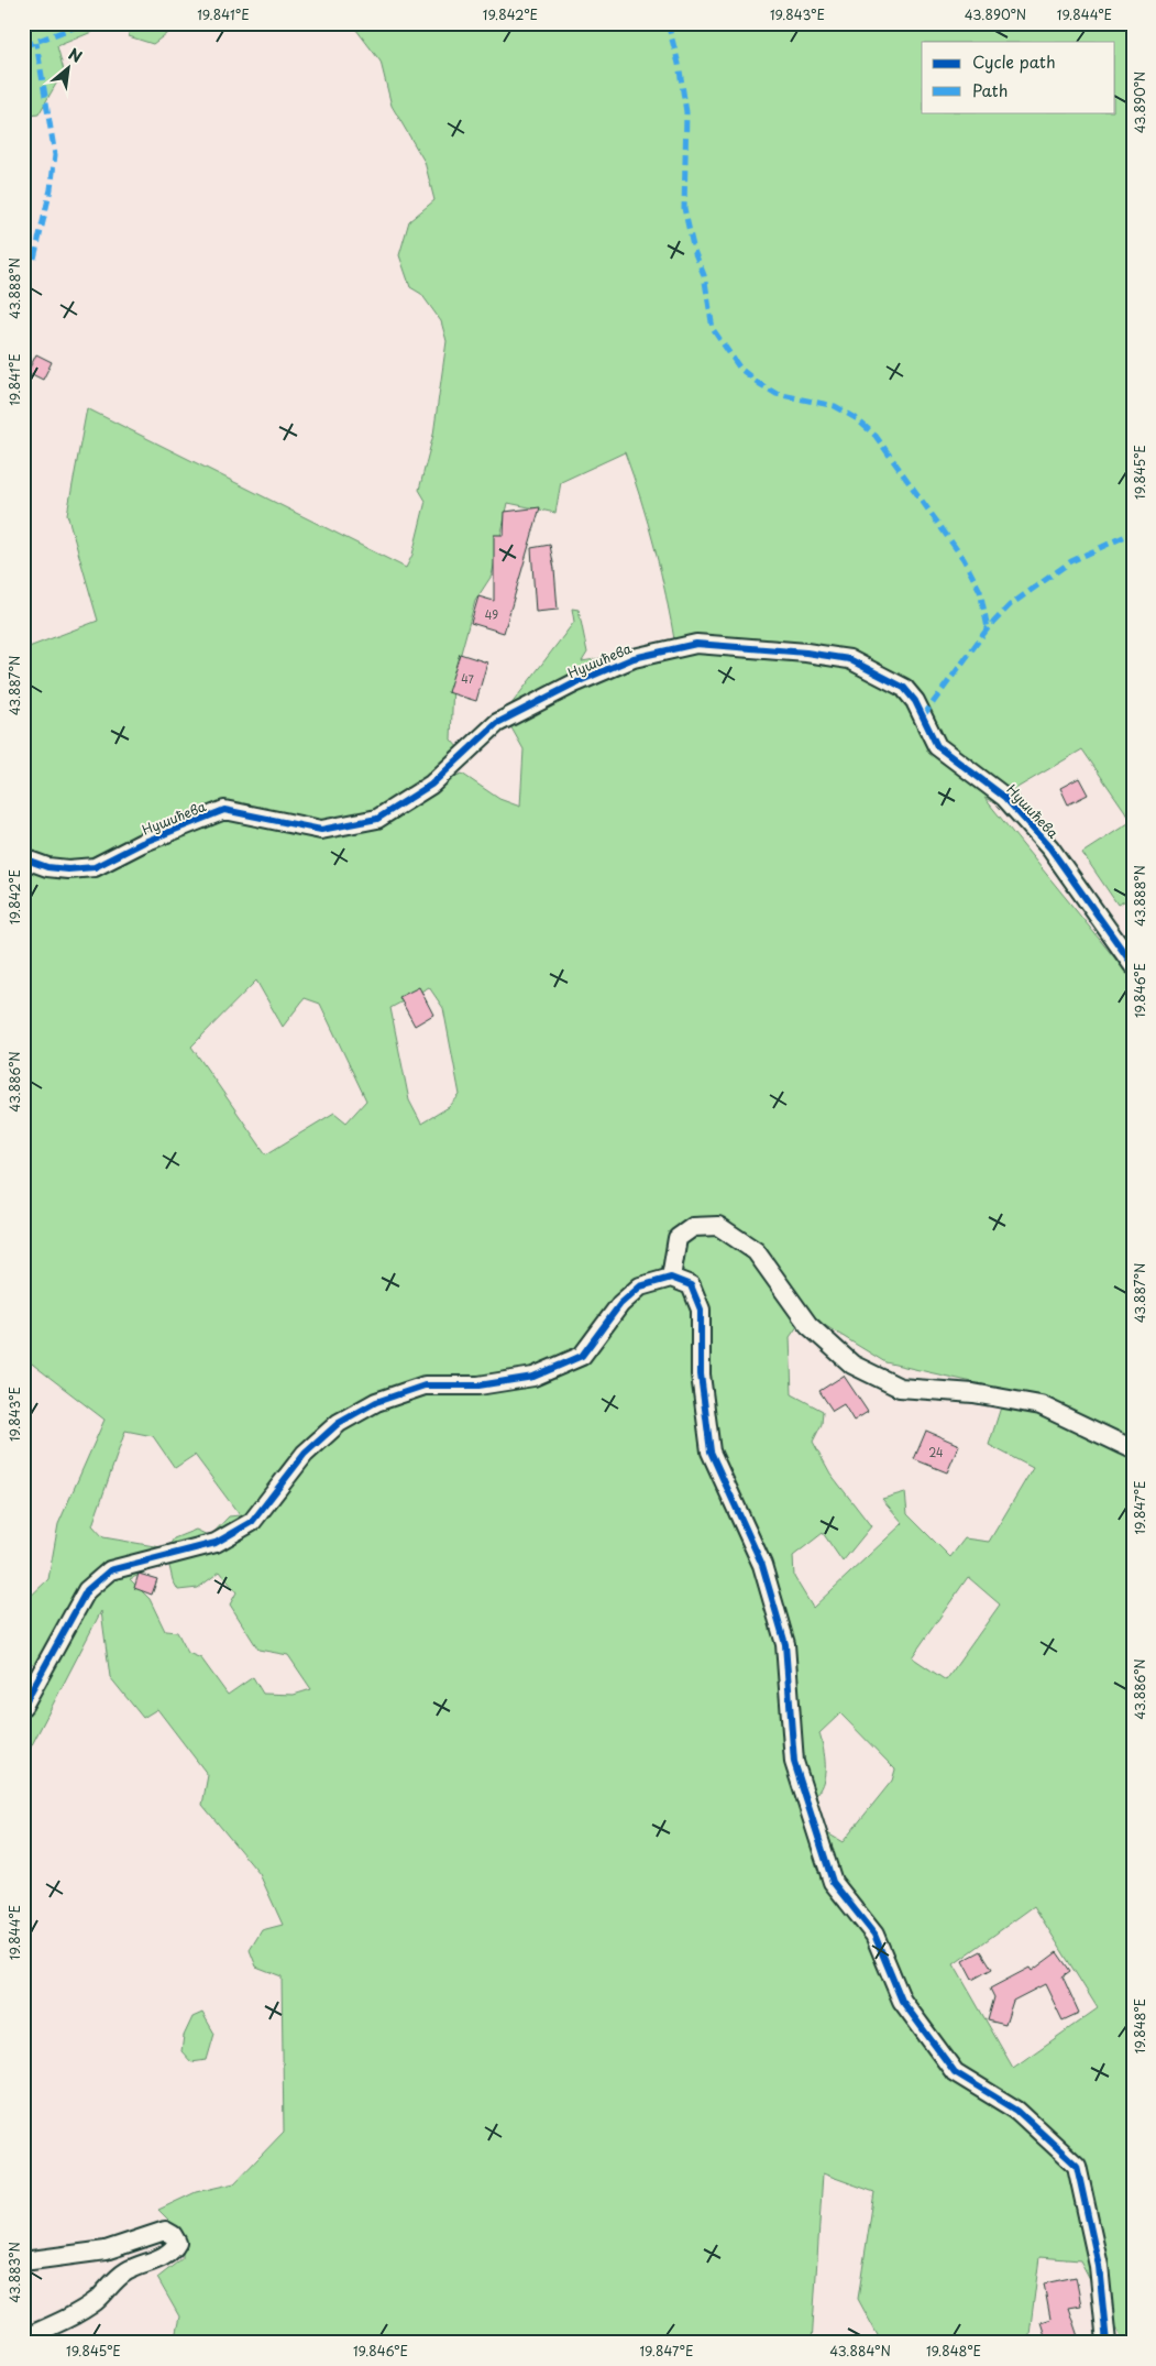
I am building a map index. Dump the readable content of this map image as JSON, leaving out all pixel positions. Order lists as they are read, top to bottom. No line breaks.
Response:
{"streets":{"street":["Нушићева"]},"house_numbers":["49","47","24"],"legend":["Cycle path","Path"],"north":"top right","coordinates":["19.841°E","19.842°E","19.843°E","43.890°N","19.844°E","43.888°N","19.845°E","43.887°N","19.846°E","43.886°N","19.847°E","19.848°E","43.883°N","43.884°N"]}
